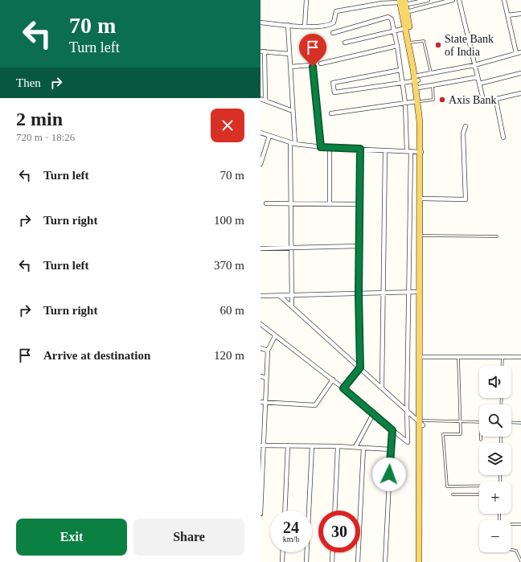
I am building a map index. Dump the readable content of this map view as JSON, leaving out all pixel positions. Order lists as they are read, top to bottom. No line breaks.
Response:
{"places":["State Bank of India","Axis Bank"],"page":{"turn":["70 m","Turn left"],"then":"Then","heading":["2 min","720 m · 18:26"],"list":[{"name":"Turn left","value":"70 m"},{"name":"Turn right","value":"100 m"},{"name":"Turn left","value":"370 m"},{"name":"Turn right","value":"60 m"},{"name":"Arrive at destination","value":"120 m"}],"map_buttons":["+","−"],"speed":"24 km/h","limit":"30","buttons":["Exit","Share"]}}
